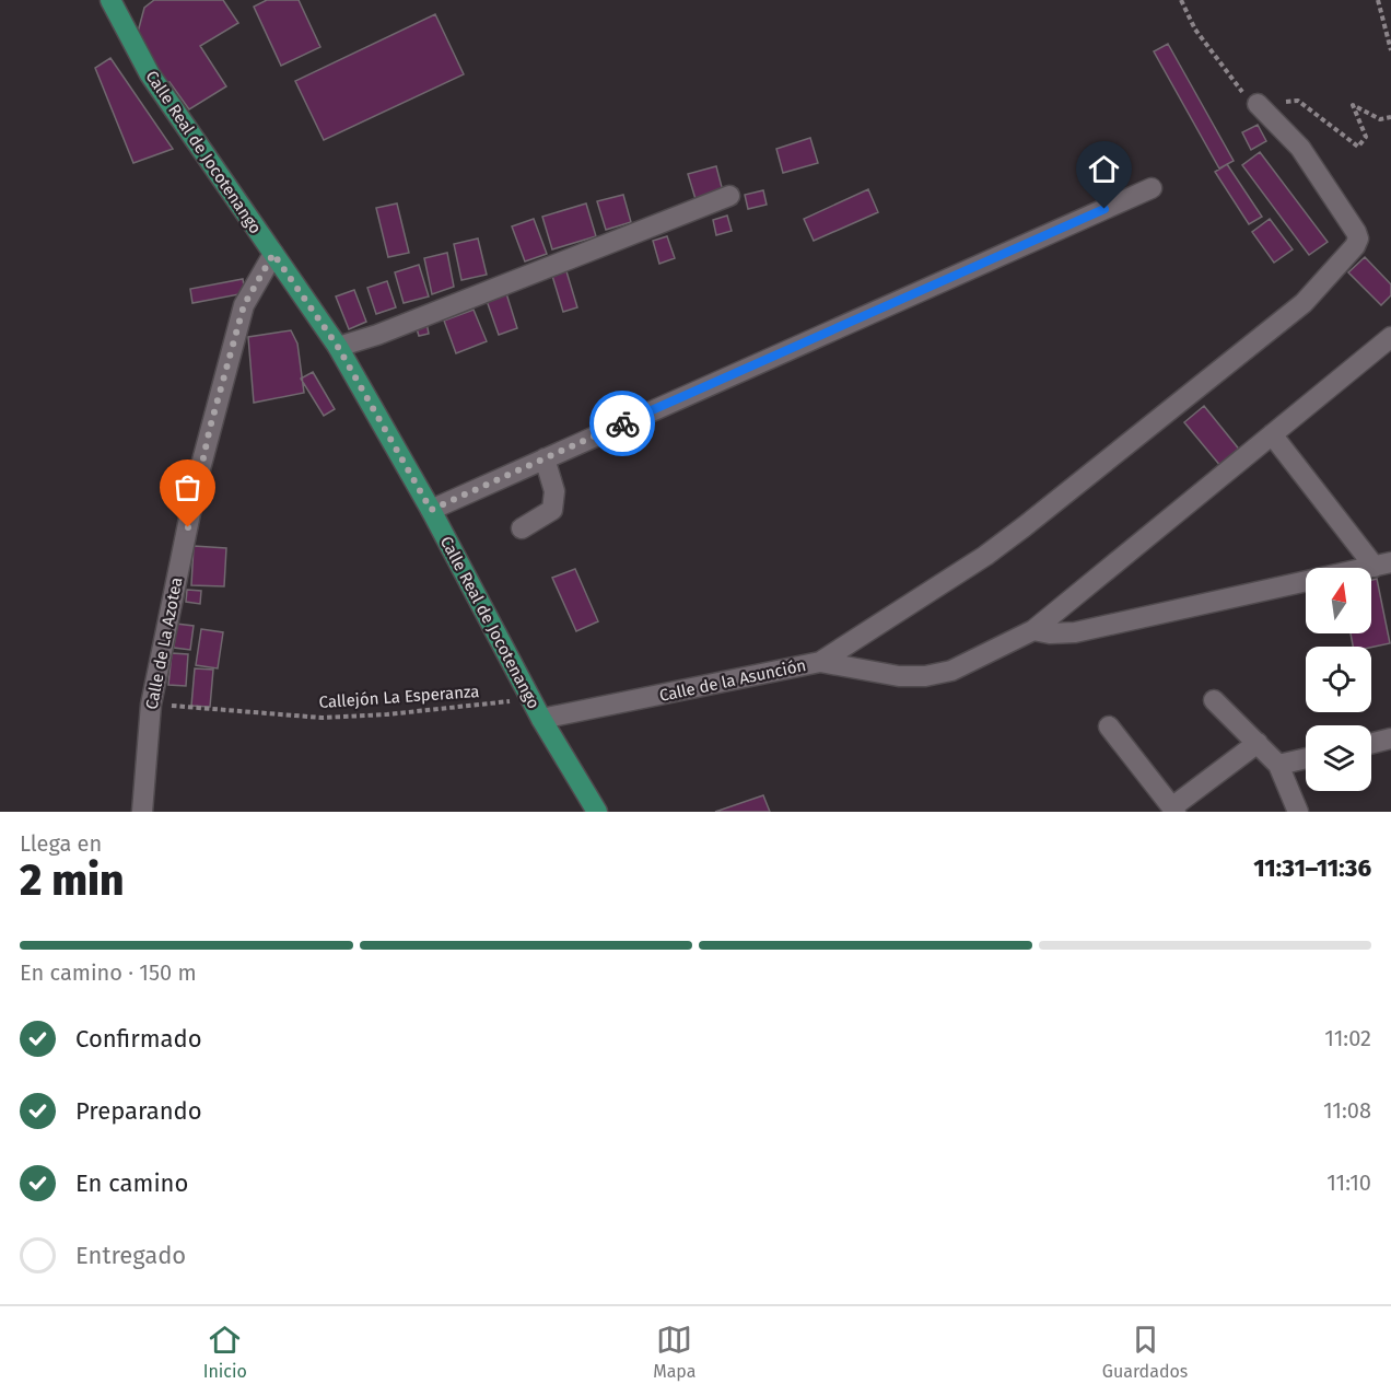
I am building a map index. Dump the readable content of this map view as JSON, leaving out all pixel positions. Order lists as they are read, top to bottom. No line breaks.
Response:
{"streets":{"main road":["Calle Real de Jocotenango"],"street":["Calle de La Azotea","Calle de la Asunción"],"path":["Callejón La Esperanza"]},"crossings":[["Calle Real de Jocotenango","Calle de La Azotea"],["Calle Real de Jocotenango","Calle de la Asunción"],["Calle Real de Jocotenango","Callejón La Esperanza"],["Calle de La Azotea","Callejón La Esperanza"]],"north":"top","page":{"heading":["2 min","Llega en","11:31–11:36"],"bar":"En camino · 150 m","list":[["Confirmado","11:02"],["Preparando","11:08"],["En camino","11:10"],"Entregado"],"tabs":["Inicio","Mapa","Guardados"]}}
